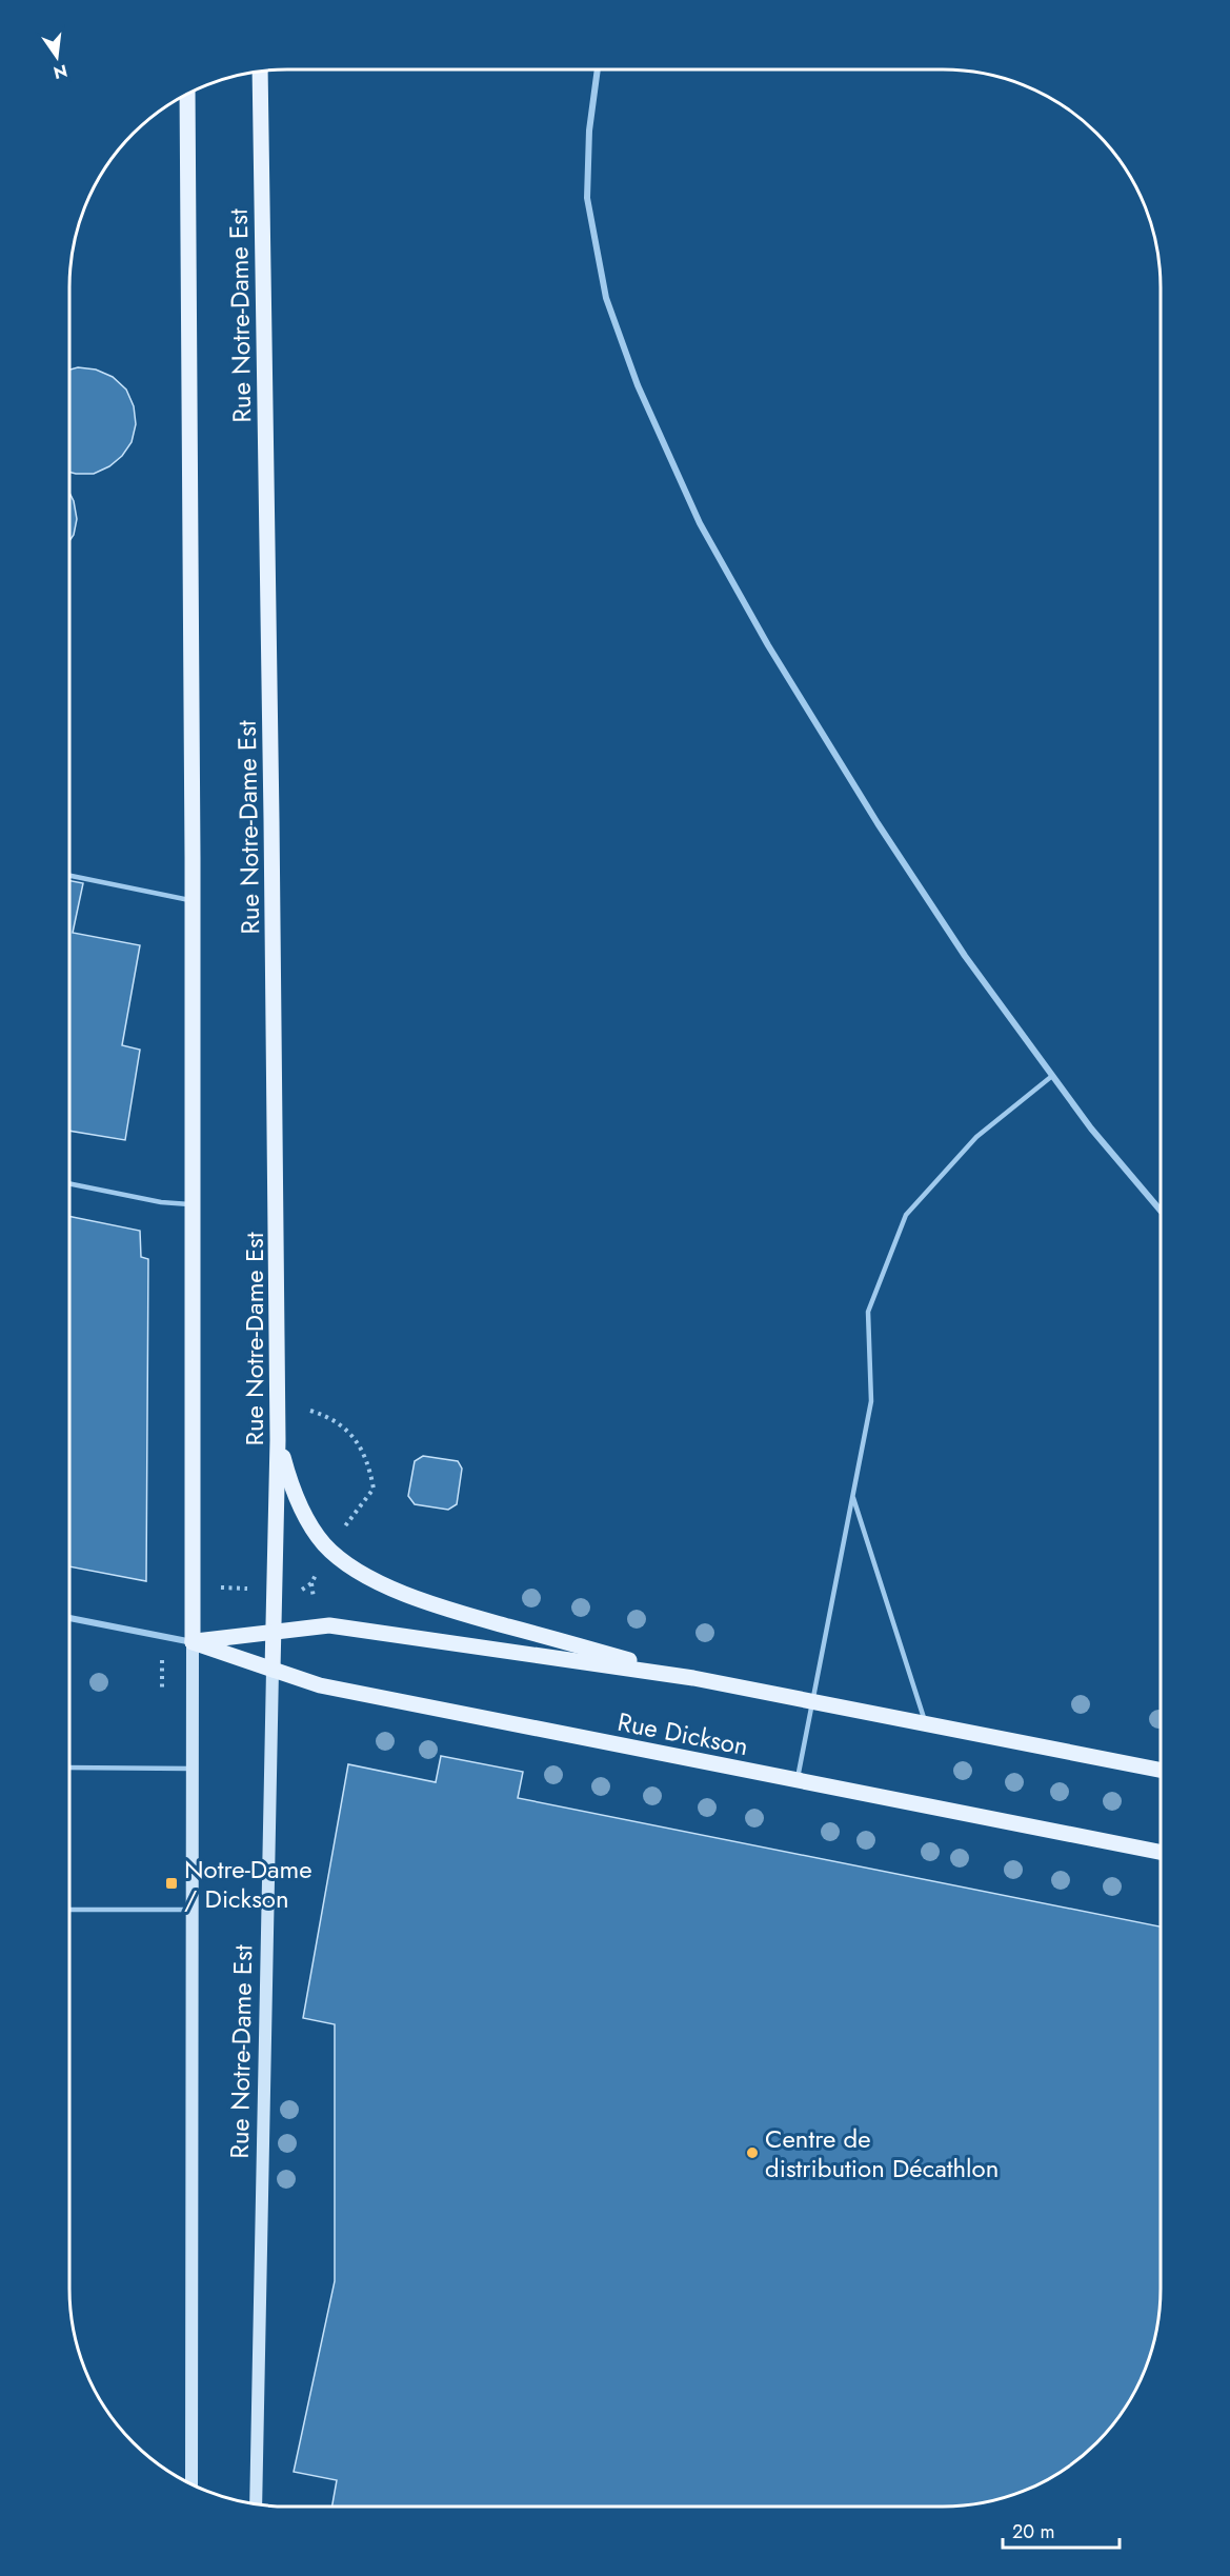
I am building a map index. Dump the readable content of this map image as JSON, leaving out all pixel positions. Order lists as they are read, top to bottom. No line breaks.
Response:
{"streets":{"main road":["Rue Notre-Dame Est","Rue Dickson"]},"crossings":[["Rue Notre-Dame Est","Rue Dickson"]],"places":{"transit":["Notre-Dame / Dickson"],"other":["Centre de distribution Décathlon"]},"scale_bar":"20 m","north":"bottom"}
